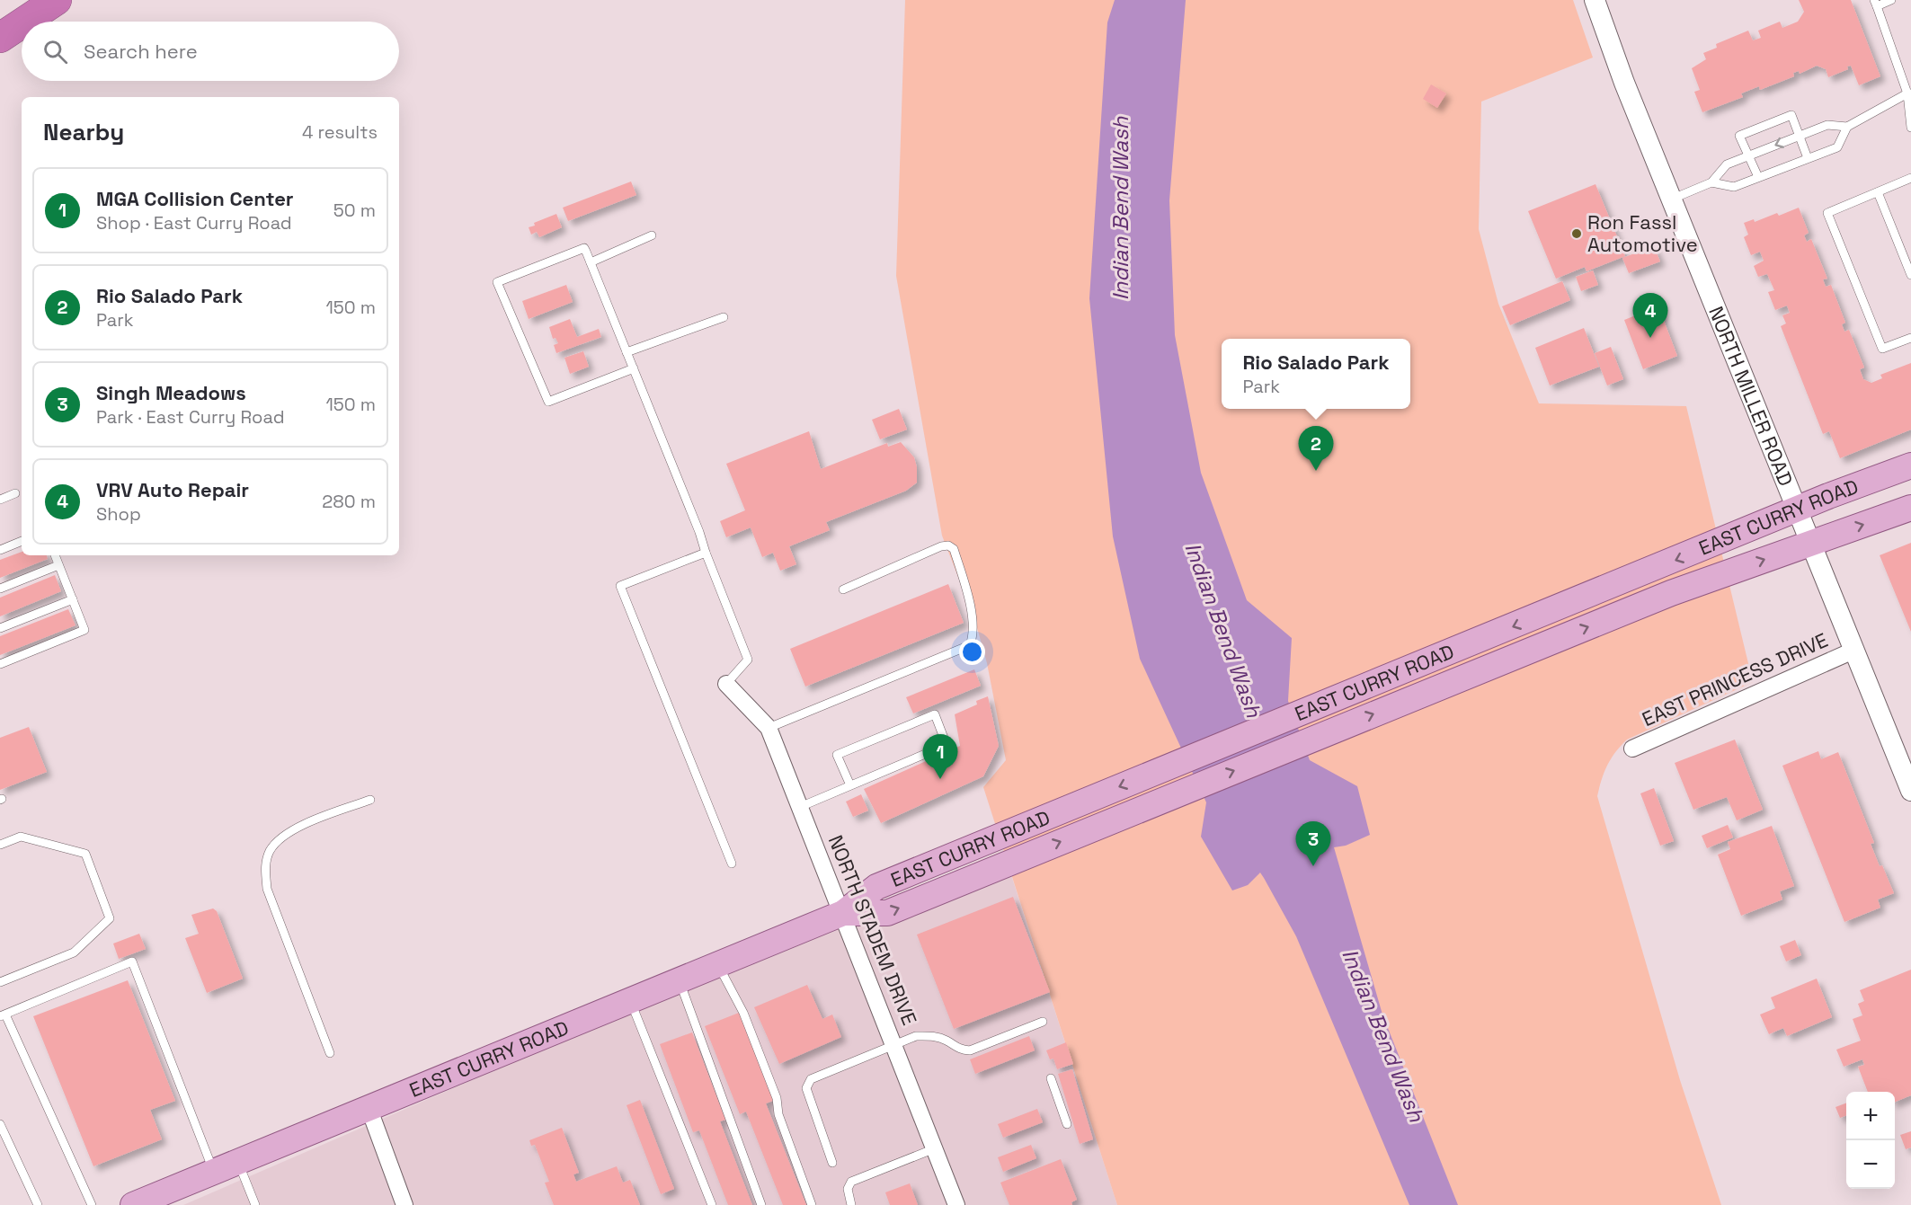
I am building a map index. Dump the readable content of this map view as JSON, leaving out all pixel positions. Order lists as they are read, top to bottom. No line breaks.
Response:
{"streets":{"main road":["EAST CURRY ROAD"],"street":["NORTH MILLER ROAD","EAST PRINCESS DRIVE","NORTH STADEM DRIVE"]},"crossings":[["NORTH MILLER ROAD","EAST CURRY ROAD"],["NORTH MILLER ROAD","EAST PRINCESS DRIVE"],["EAST CURRY ROAD","NORTH STADEM DRIVE"]],"water":["Indian Bend Wash"],"places":["Ron Fassl Automotive"],"page":{"search":"Search here","heading":["Nearby","4 results"],"list":[{"mark":"1","name":"MGA Collision Center","note":"Shop · East Curry Road","value":"50 m"},{"mark":"2","name":"Rio Salado Park","note":"Park","value":"150 m"},{"mark":"3","name":"Singh Meadows","note":"Park · East Curry Road","value":"150 m"},{"mark":"4","name":"VRV Auto Repair","note":"Shop","value":"280 m"}],"pins":["4","2","1","3"],"popup":["Rio Salado Park","Park"],"map_buttons":["+","−"]}}
